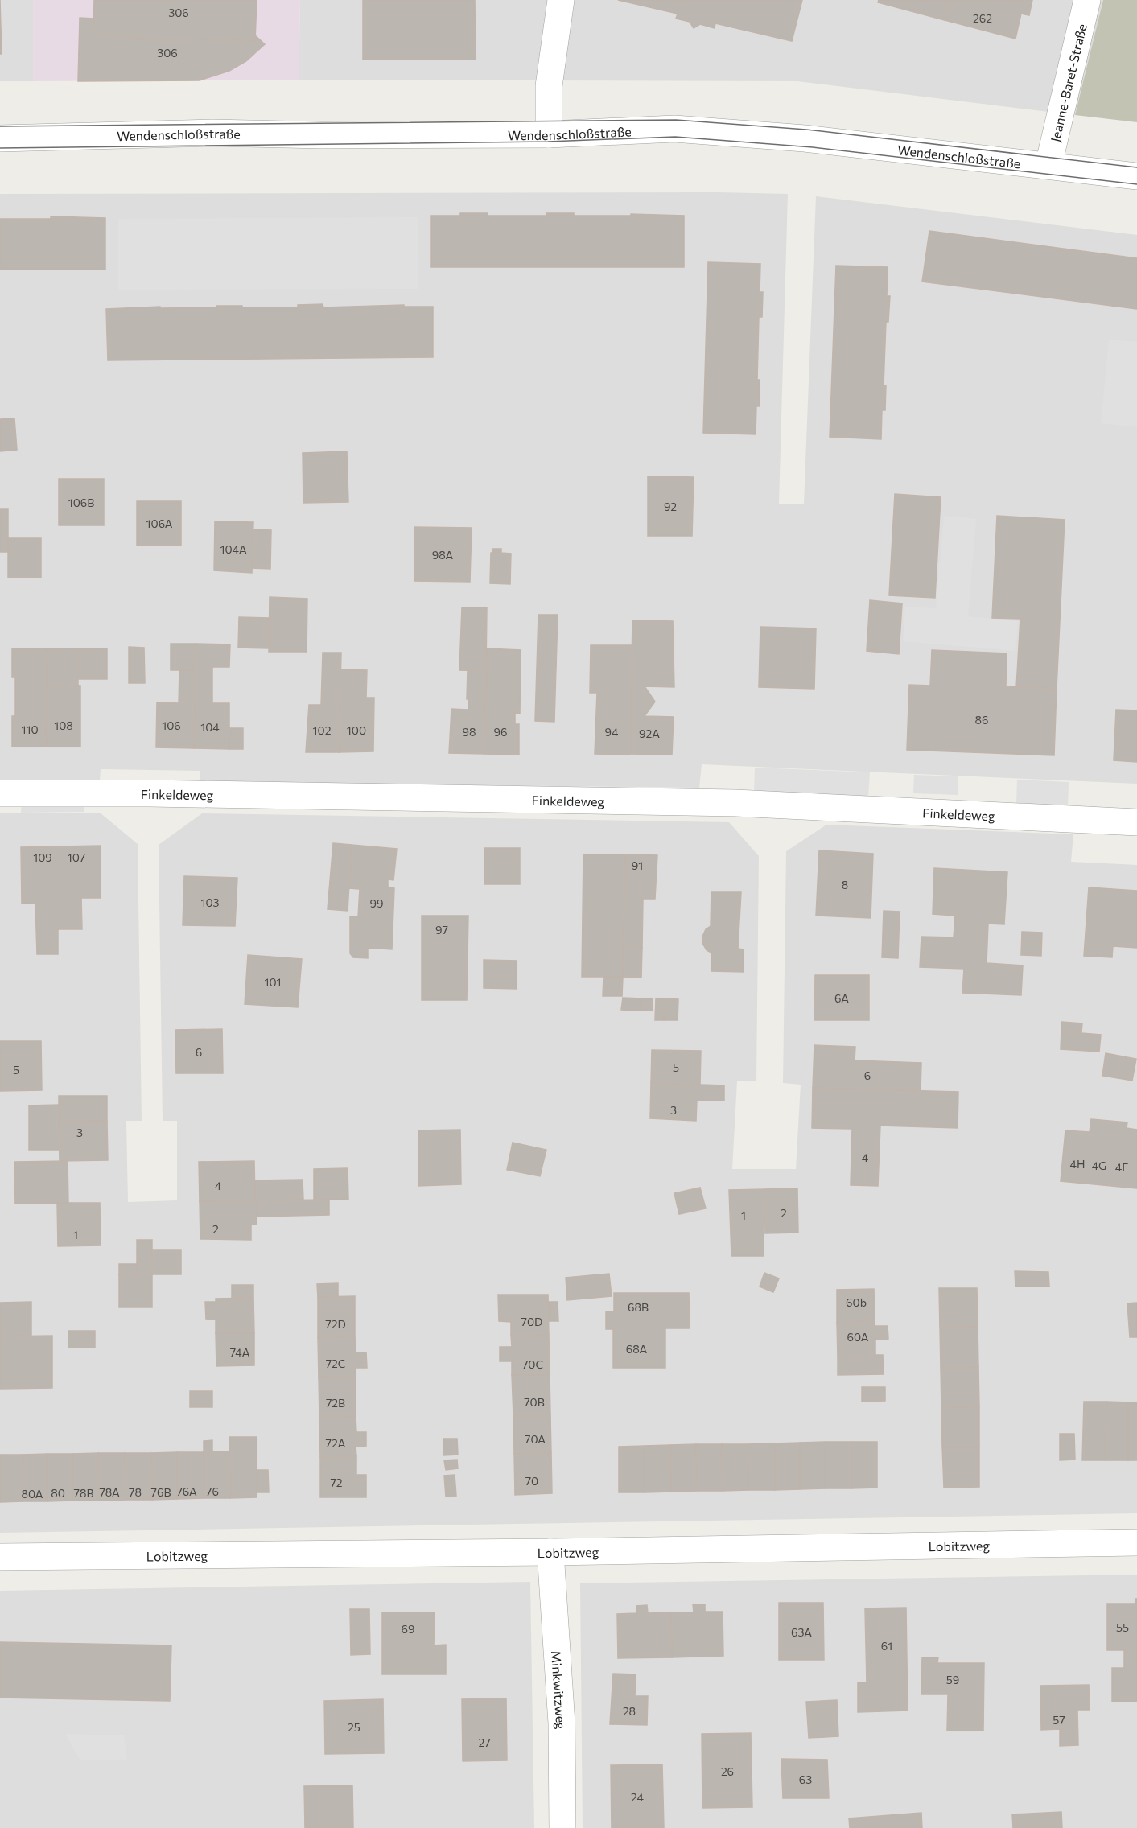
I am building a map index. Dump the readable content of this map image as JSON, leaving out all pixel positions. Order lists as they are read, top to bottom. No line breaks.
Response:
{"streets":{"street":["Jeanne-Baret-Straße","Wendenschloßstraße","Finkeldeweg","Lobitzweg","Minkwitzweg"]},"crossings":[["Jeanne-Baret-Straße","Wendenschloßstraße"],["Lobitzweg","Minkwitzweg"]],"house_numbers":["306","262","306","106B","92","106A","104A","98A","86","108","106","104","110","102","100","98","96","94","92A","109","107","91","8","103","99","97","101","6A","6","5","5","6","3","3","4","4H","4G","4F","4","2","1","2","1","60b","68B","70D","72D","60A","68A","74A","72C","70C","70B","72B","70A","72A","70","72","76A","76","78A","78","76B","80","78B","80A","55","69","63A","61","59","28","57","25","27","26","63","24"]}
